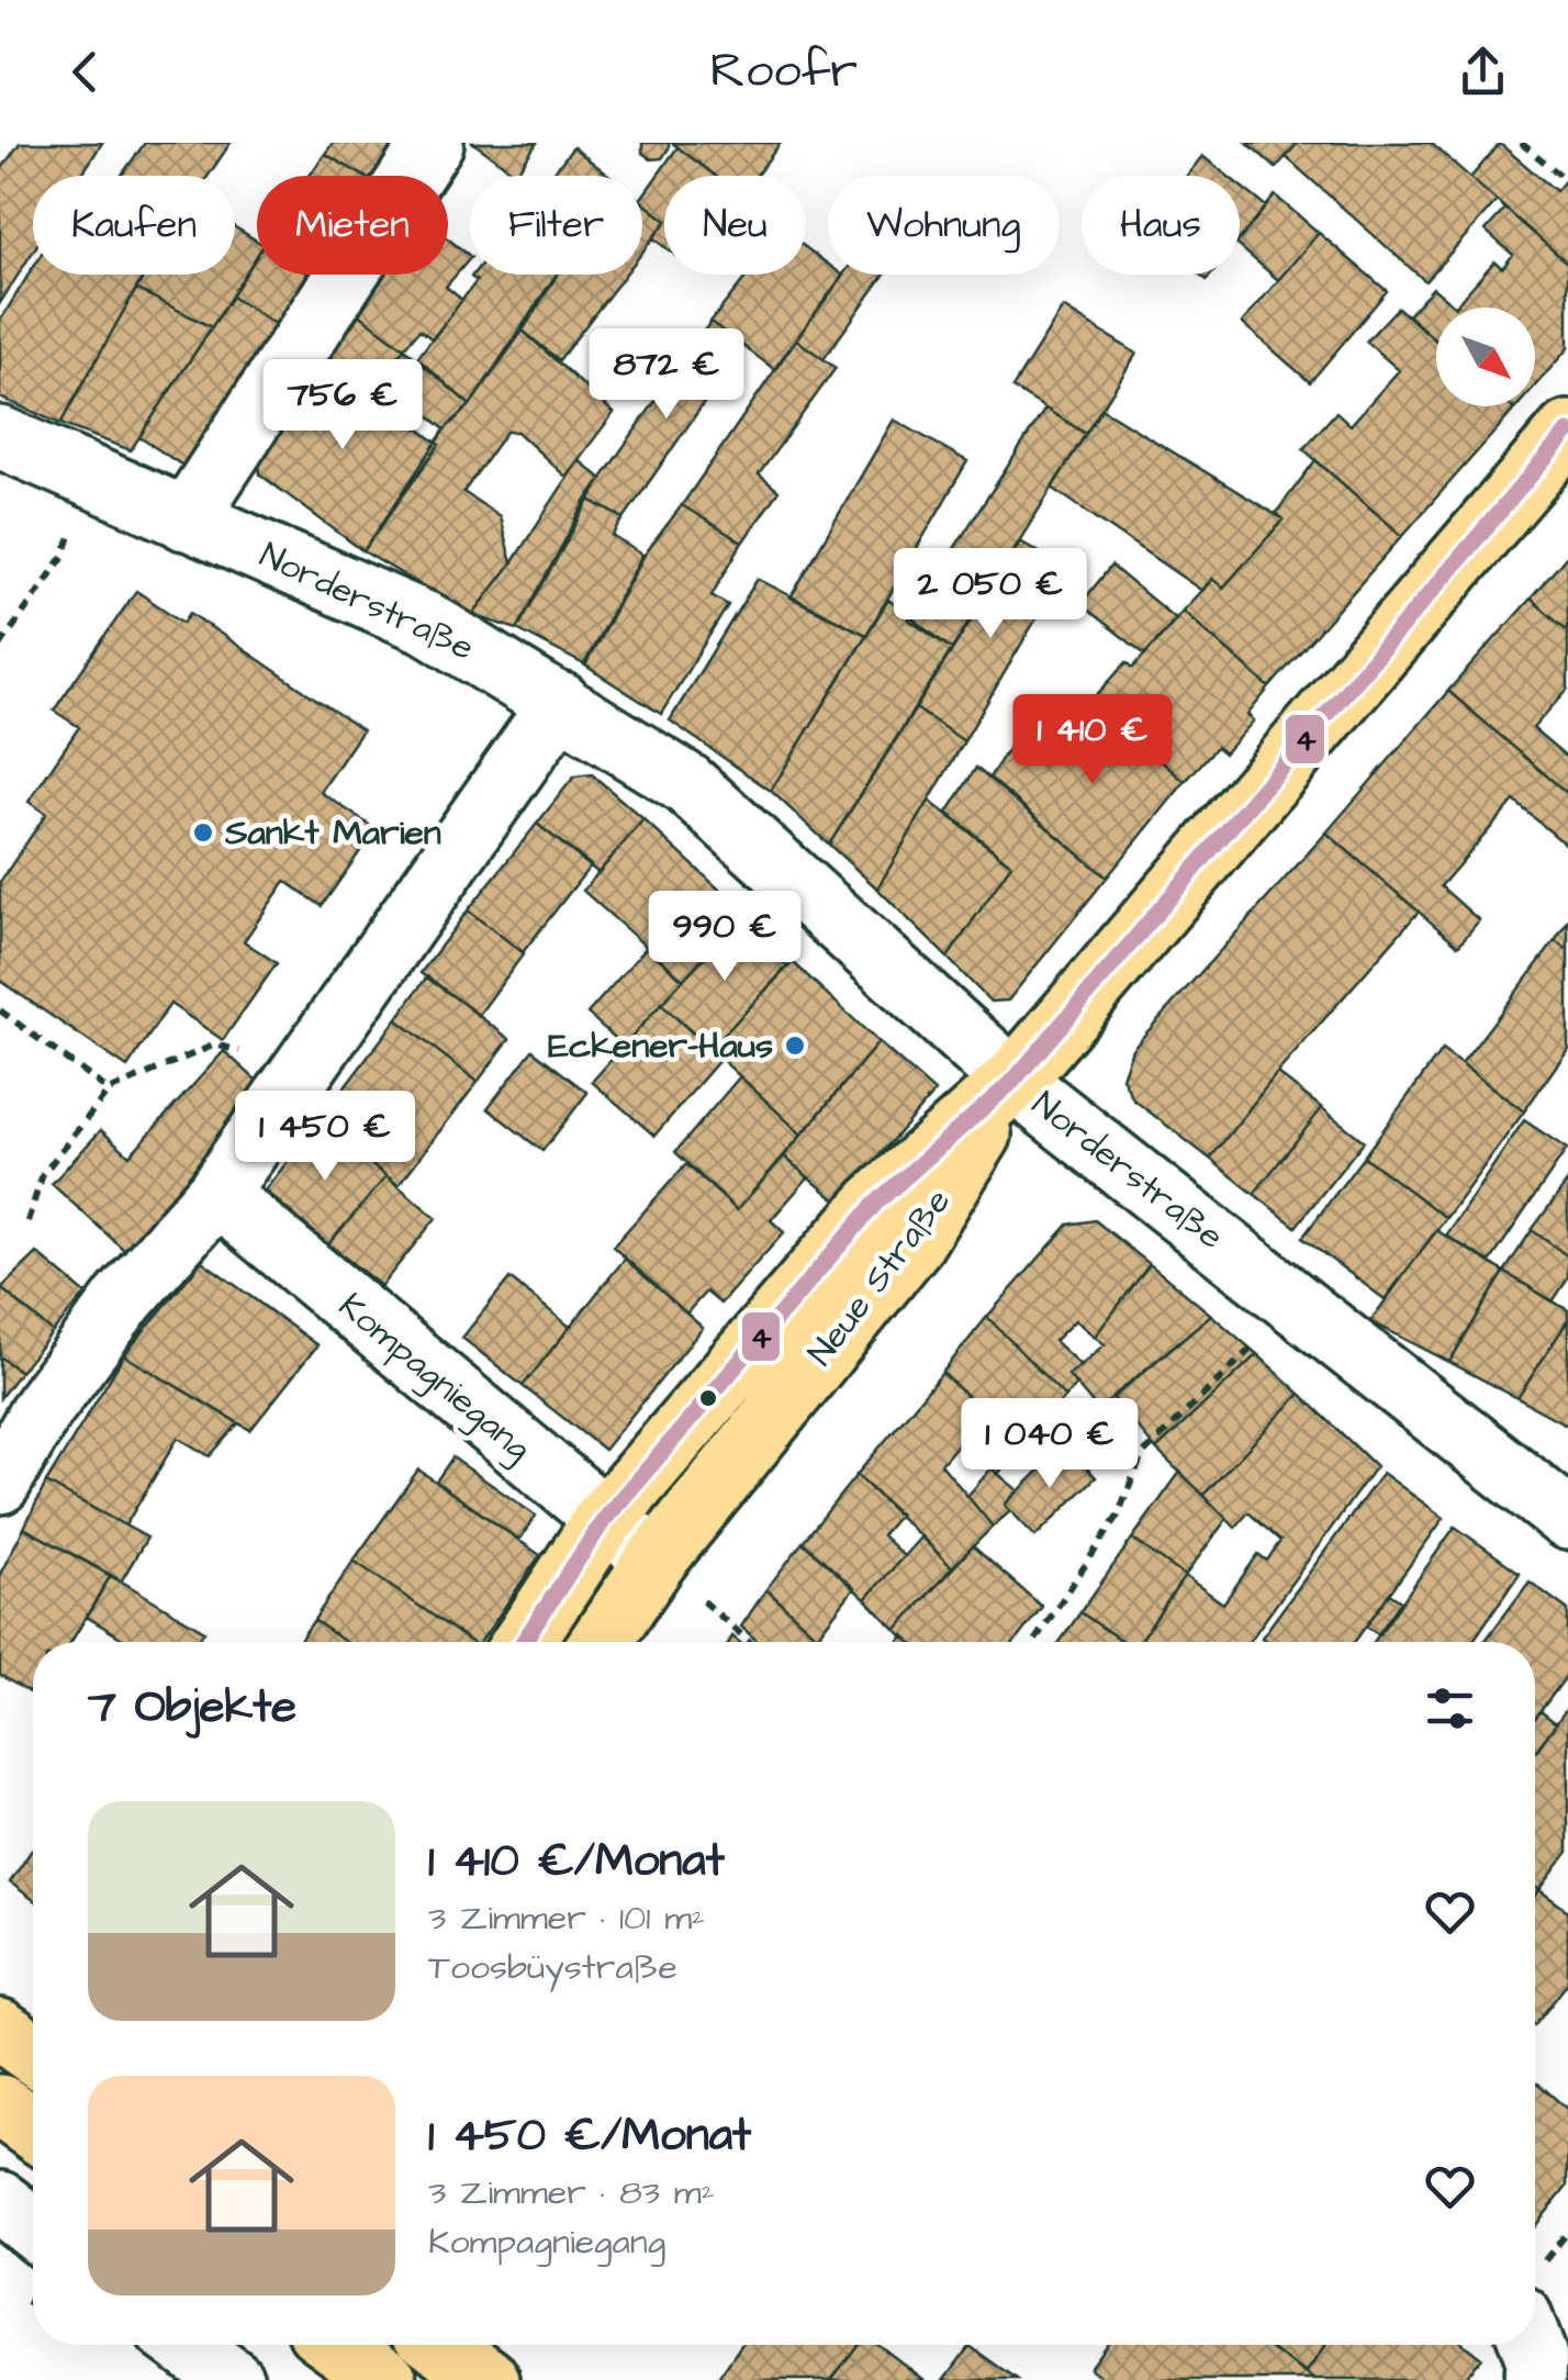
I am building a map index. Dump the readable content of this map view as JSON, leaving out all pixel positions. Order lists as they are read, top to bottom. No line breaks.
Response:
{"streets":{"main road":["Neue Straße"],"street":["Norderstraße","Kompagniegang"]},"crossings":[["Norderstraße","Neue Straße"],["Neue Straße","Kompagniegang"]],"places":["Sankt Marien","Eckener-Haus"],"lines":["transit line 4"],"north":"bottom right","page":{"header":"Roofr","chip":["Kaufen","Mieten","Filter","Neu","Wohnung","Haus"],"price":["872 €","756 €","2 050 €","1 410 €","990 €","1 450 €","1 040 €"],"heading":"7 Objekte","list":[{"name":"1 410 €/Monat","note":"3 Zimmer · 101 m² · Toosbüystraße"},{"name":"1 450 €/Monat","note":"3 Zimmer · 83 m² · Kompagniegang"}]}}
